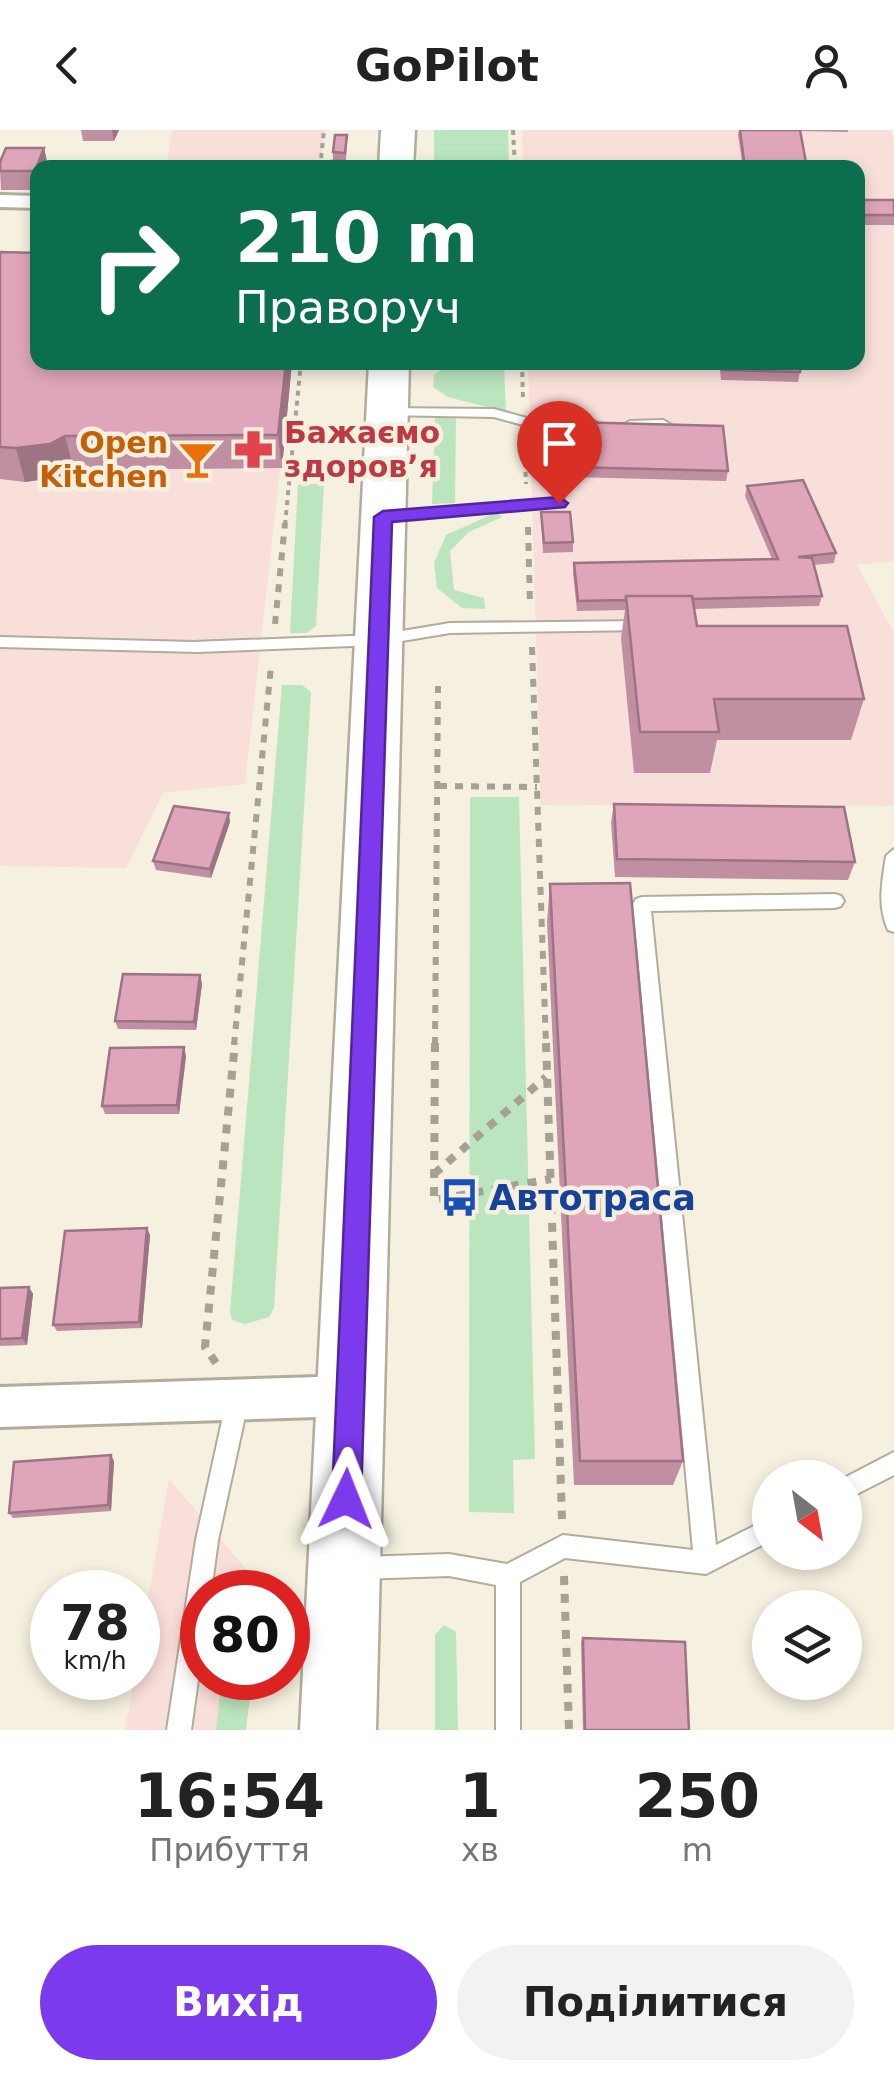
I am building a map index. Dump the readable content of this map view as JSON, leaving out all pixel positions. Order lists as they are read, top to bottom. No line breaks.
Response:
{"places":{"pharmacy":["Бажаємо здоровʼя"],"bar":["Open Kitchen"],"bus stop":["Автотраса"]},"north":"bottom right","page":{"header":"GoPilot","turn":["210 m","Праворуч"],"speed":"78 km/h","limit":"80","eta":["16:54","Прибуття","1","хв","250","m"],"buttons":["Вихід","Поділитися"]}}
